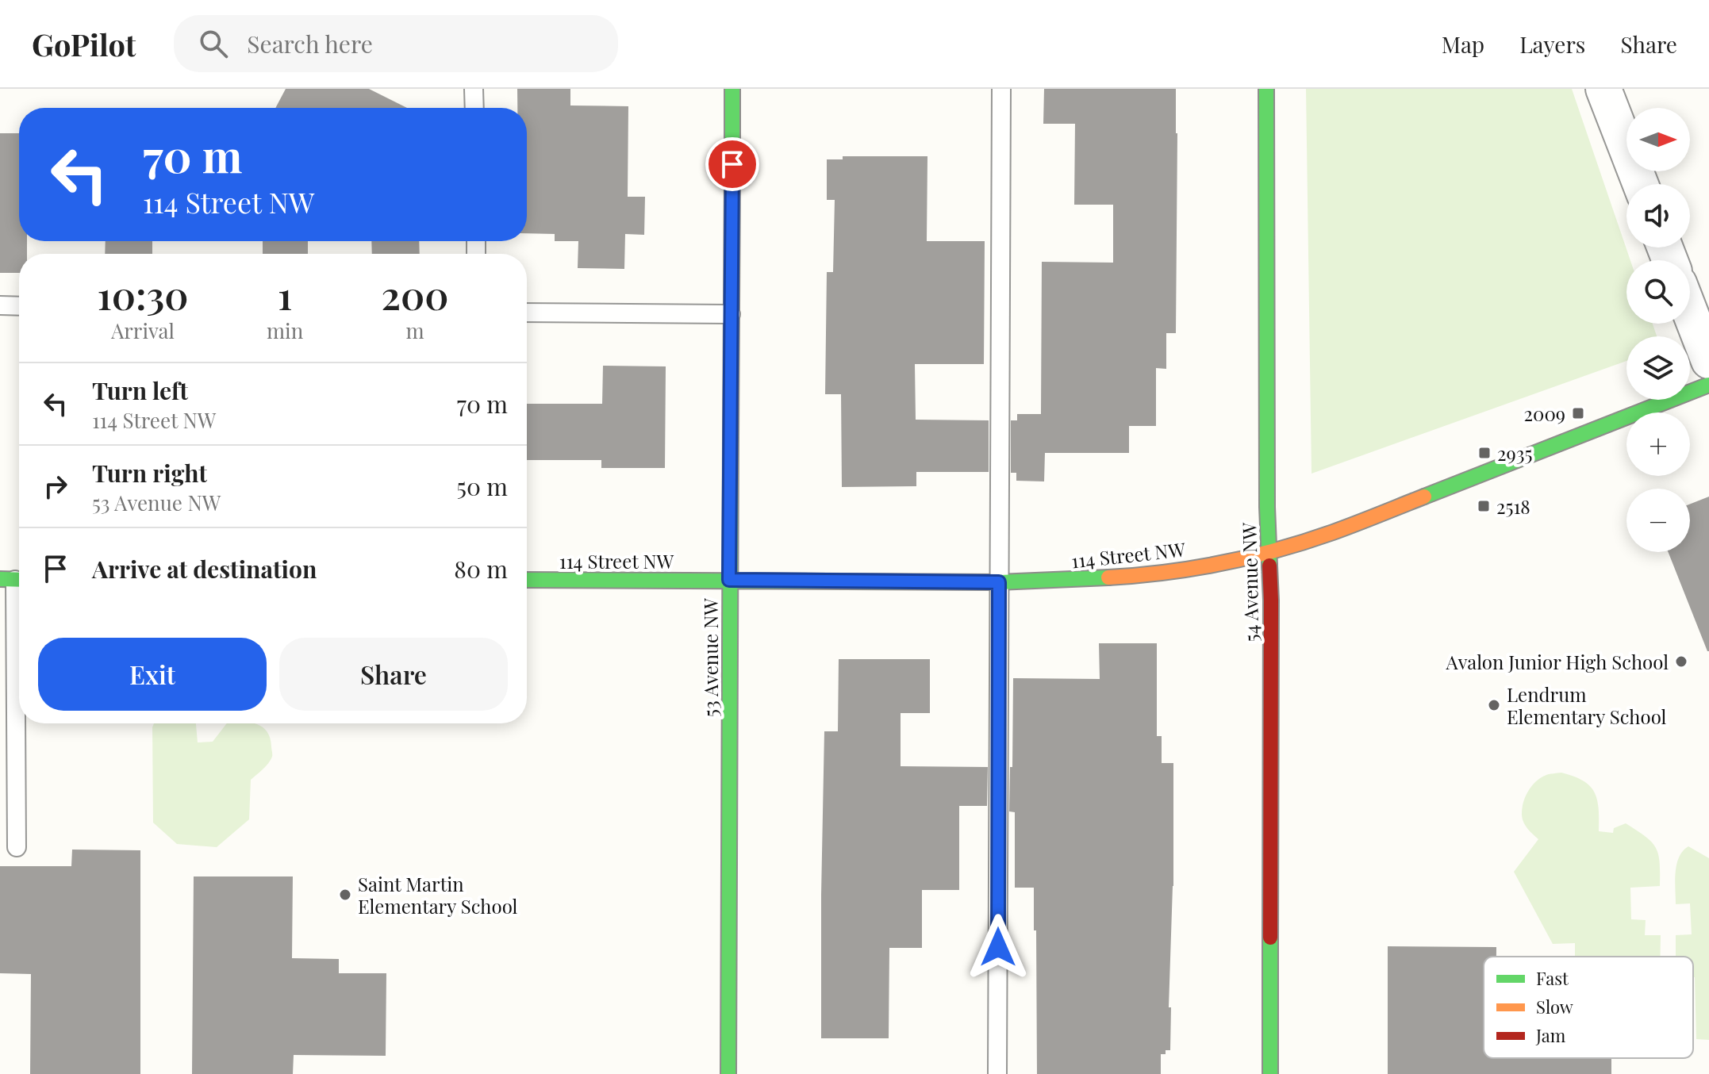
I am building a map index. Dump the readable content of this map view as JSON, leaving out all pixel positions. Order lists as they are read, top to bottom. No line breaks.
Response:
{"streets":{"street":["114 Street NW","54 Avenue NW","53 Avenue NW"]},"crossings":[["114 Street NW","54 Avenue NW"],["114 Street NW","53 Avenue NW"]],"places":{"transit":["2009","2935","2518"],"other":["Avalon Junior High School","Lendrum Elementary School","Saint Martin Elementary School"]},"legend":["Fast","Slow","Jam"],"north":"right","page":{"header":"GoPilot","search":"Search here","nav":["Map","Layers","Share"],"map_buttons":["+","−"],"turn":["70 m","114 Street NW"],"eta":["10:30","Arrival","1","min","200","m"],"list":[{"name":"Turn left","note":"114 Street NW","value":"70 m"},{"name":"Turn right","note":"53 Avenue NW","value":"50 m"},{"name":"Arrive at destination","value":"80 m"}],"buttons":["Exit","Share"]}}
